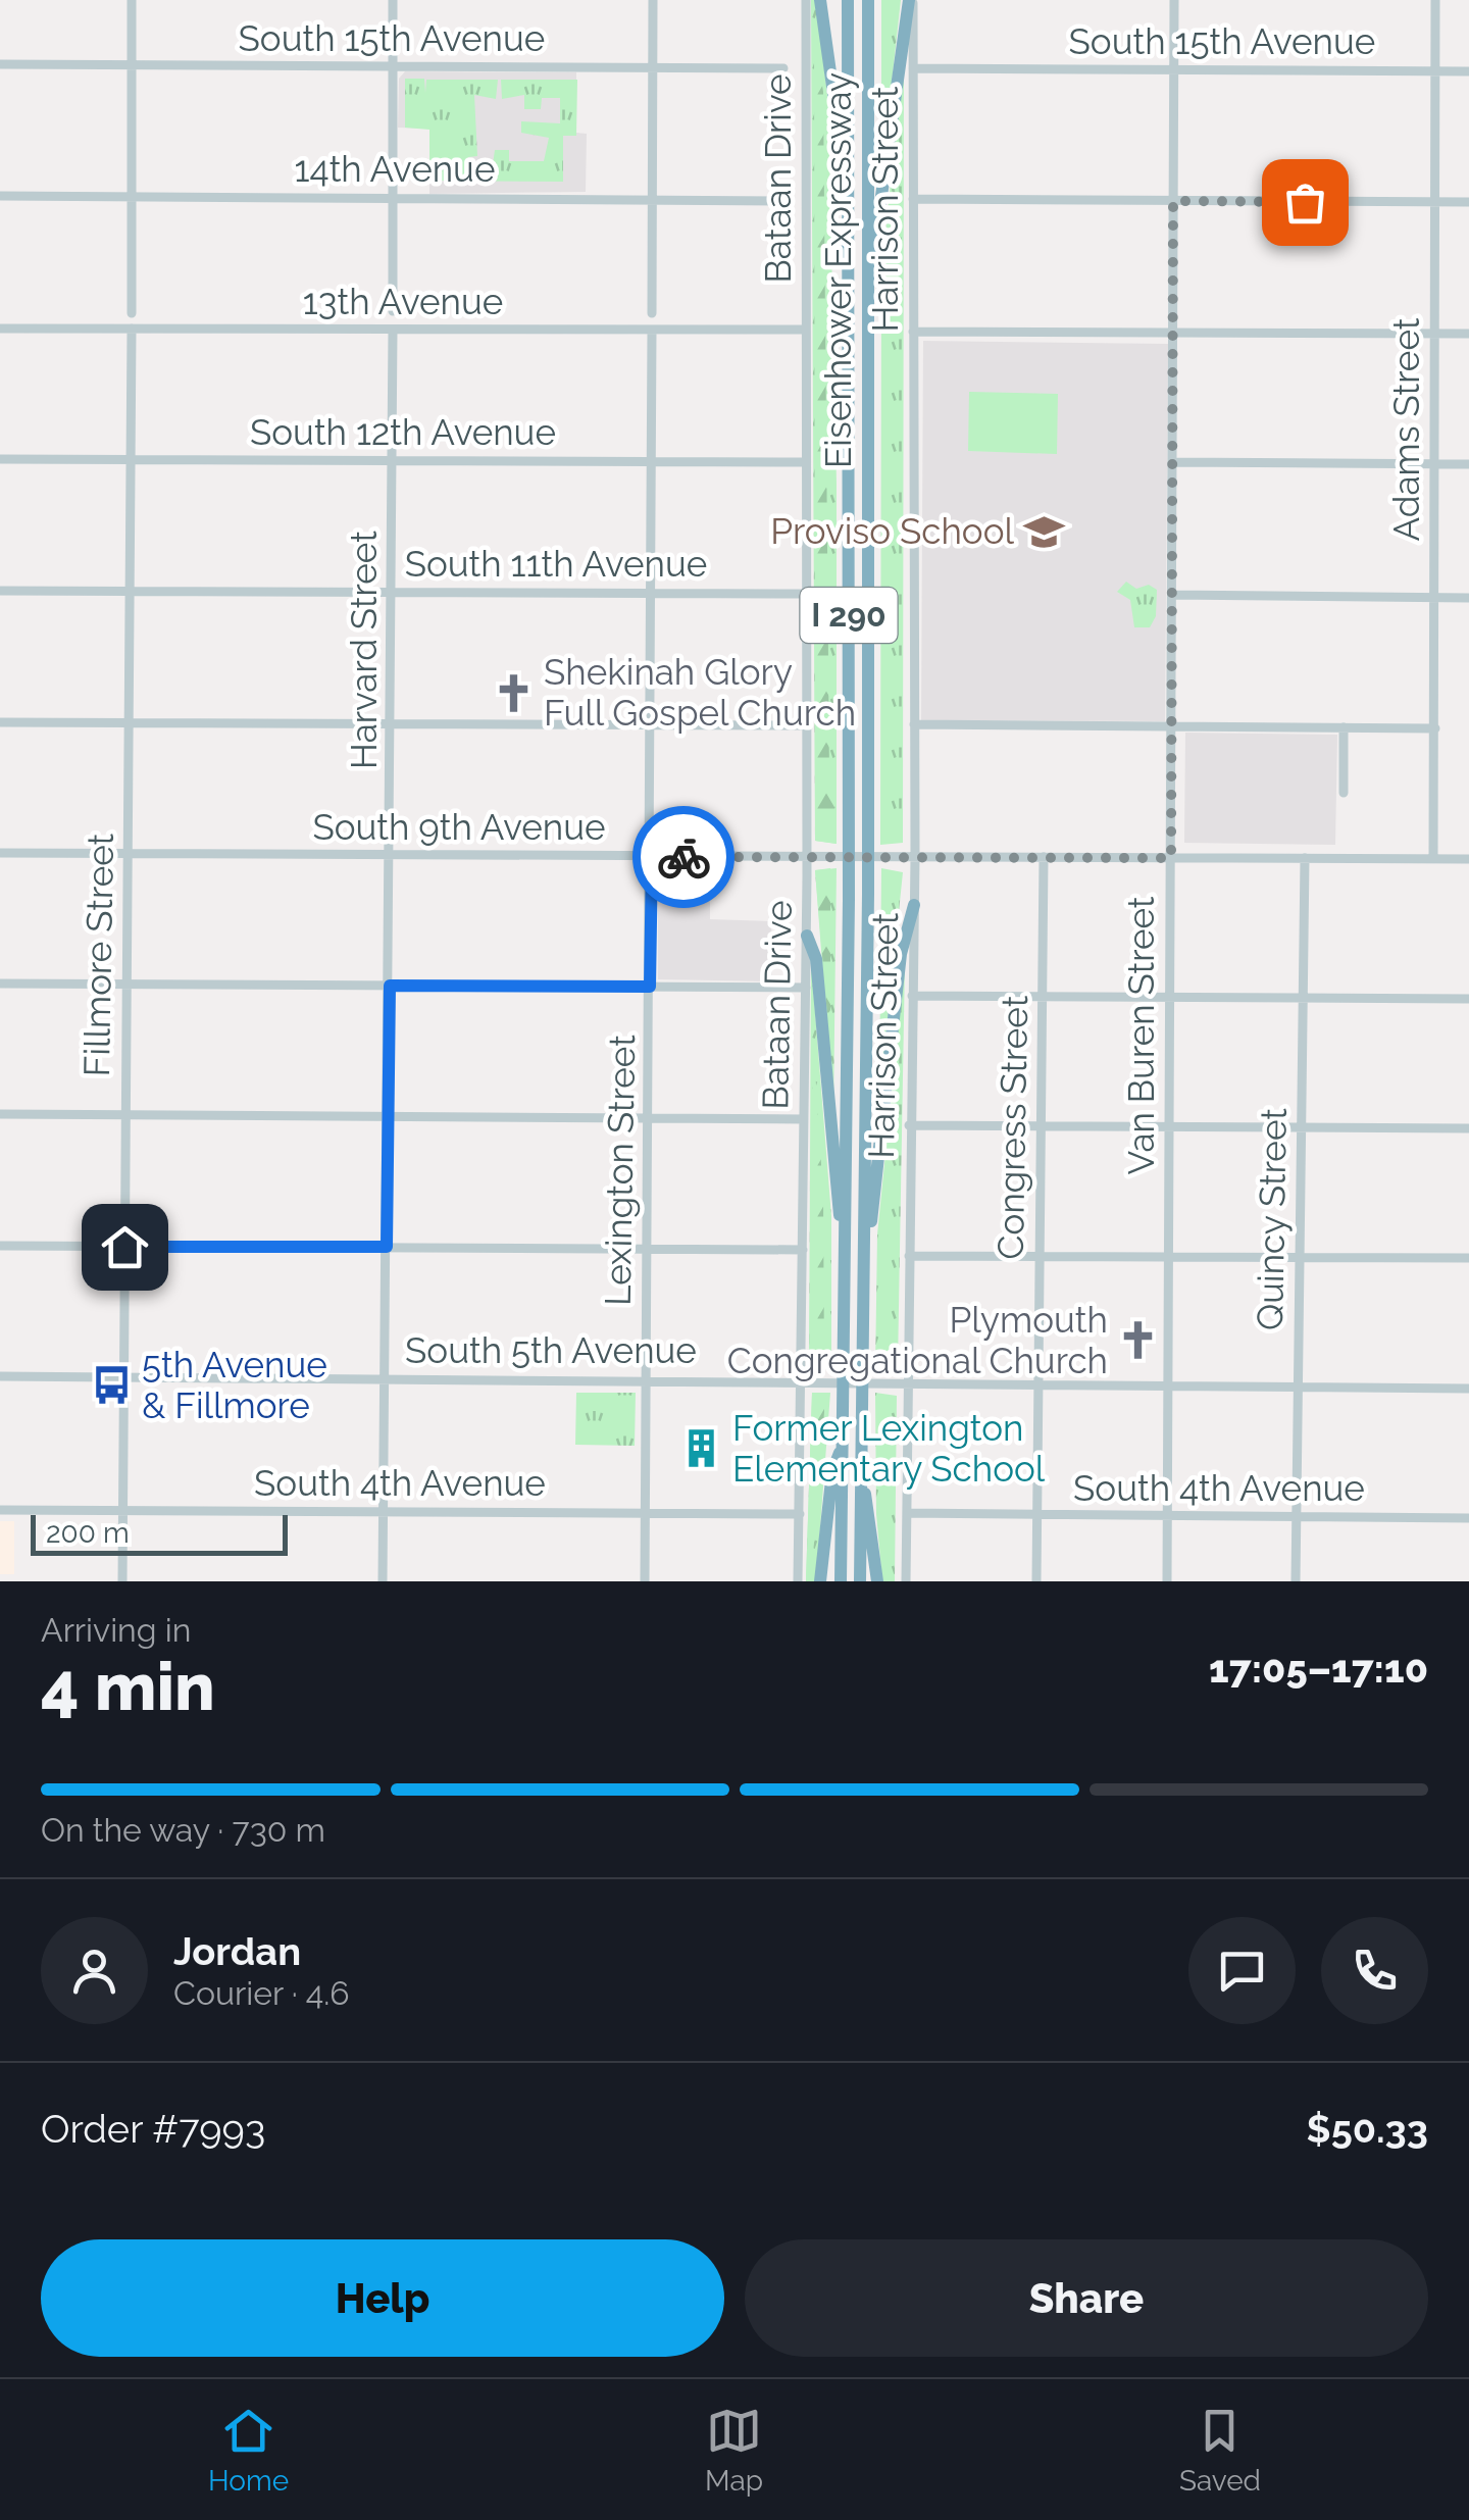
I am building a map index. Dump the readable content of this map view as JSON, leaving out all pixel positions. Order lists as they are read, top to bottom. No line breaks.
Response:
{"streets":{"highway":["Eisenhower Expressway","I 290"],"street":["South 15th Avenue","14th Avenue","Bataan Drive","Harrison Street","13th Avenue","Adams Street","South 12th Avenue","South 11th Avenue","Harvard Street","South 9th Avenue","Fillmore Street","Van Buren Street","Congress Street","Lexington Street","Quincy Street","South 5th Avenue","South 4th Avenue"]},"crossings":[["South 15th Avenue","Harrison Street"],["South 15th Avenue","Adams Street"],["South 15th Avenue","Van Buren Street"],["Bataan Drive","13th Avenue"],["Bataan Drive","South 12th Avenue"],["Bataan Drive","South 11th Avenue"],["Bataan Drive","South 9th Avenue"],["Bataan Drive","South 5th Avenue"],["Bataan Drive","South 4th Avenue"],["Harrison Street","South 9th Avenue"],["Harrison Street","South 5th Avenue"],["Harrison Street","South 4th Avenue"],["13th Avenue","Harvard Street"],["13th Avenue","Fillmore Street"],["13th Avenue","Lexington Street"],["Adams Street","South 9th Avenue"],["South 12th Avenue","Harvard Street"],["South 12th Avenue","Fillmore Street"],["South 12th Avenue","Lexington Street"],["South 11th Avenue","Harvard Street"],["South 11th Avenue","Fillmore Street"],["South 11th Avenue","Lexington Street"],["Harvard Street","South 9th Avenue"],["Harvard Street","South 5th Avenue"],["Harvard Street","South 4th Avenue"],["South 9th Avenue","Fillmore Street"],["South 9th Avenue","Van Buren Street"],["South 9th Avenue","Congress Street"],["South 9th Avenue","Lexington Street"],["South 9th Avenue","Quincy Street"],["Fillmore Street","South 5th Avenue"],["Fillmore Street","South 4th Avenue"],["Van Buren Street","South 5th Avenue"],["Van Buren Street","South 4th Avenue"],["Congress Street","South 5th Avenue"],["Congress Street","South 4th Avenue"],["Lexington Street","South 5th Avenue"],["Lexington Street","South 4th Avenue"],["Quincy Street","South 5th Avenue"],["Quincy Street","South 4th Avenue"]],"places":{"school or university":["Proviso School"],"church":["Shekinah Glory Full Gospel Church","Plymouth Congregational Church"],"bus stop":["5th Avenue & Fillmore"],"building":["Former Lexington Elementary School"]},"scale_bar":"200 m","page":{"scale":"200 m","heading":["4 min","Arriving in","17:05–17:10"],"panel":["Jordan","Courier · 4.6","Order #7993","$50.33"],"bar":"On the way · 730 m","buttons":["Help","Share"],"tabs":["Home","Map","Saved"]}}
